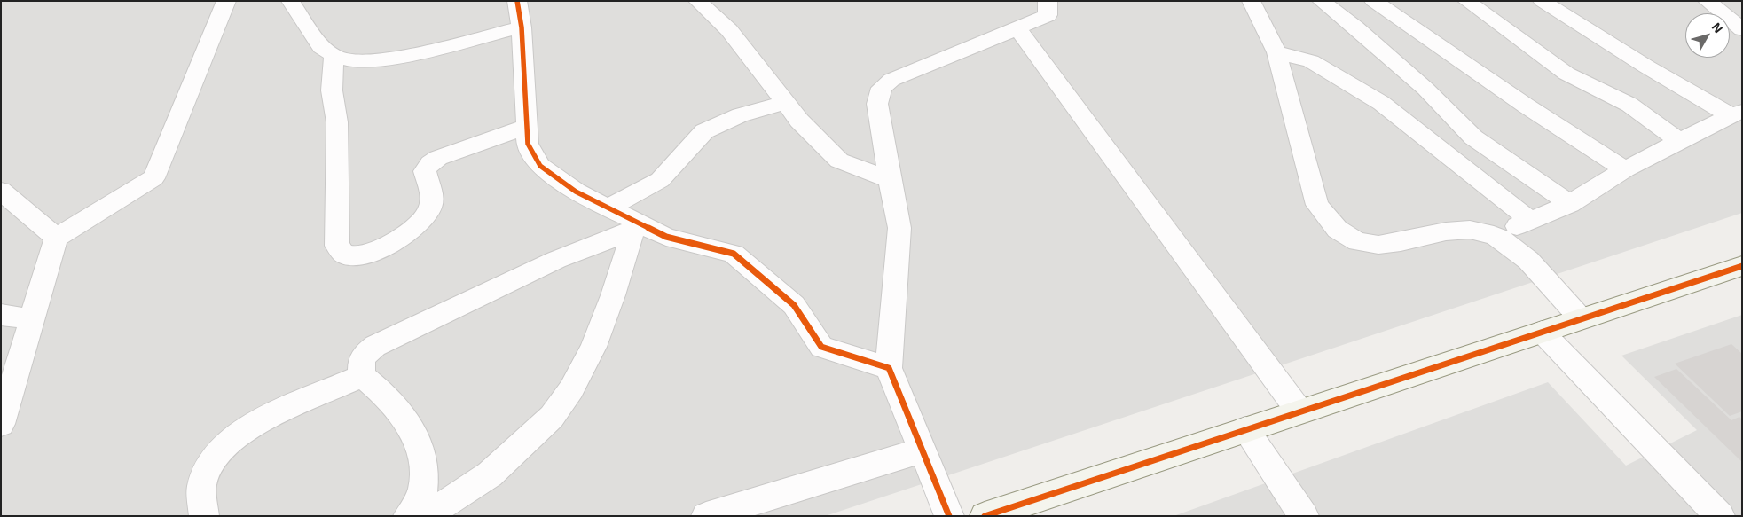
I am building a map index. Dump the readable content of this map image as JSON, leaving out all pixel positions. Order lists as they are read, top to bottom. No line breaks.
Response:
{"north":"top right"}
